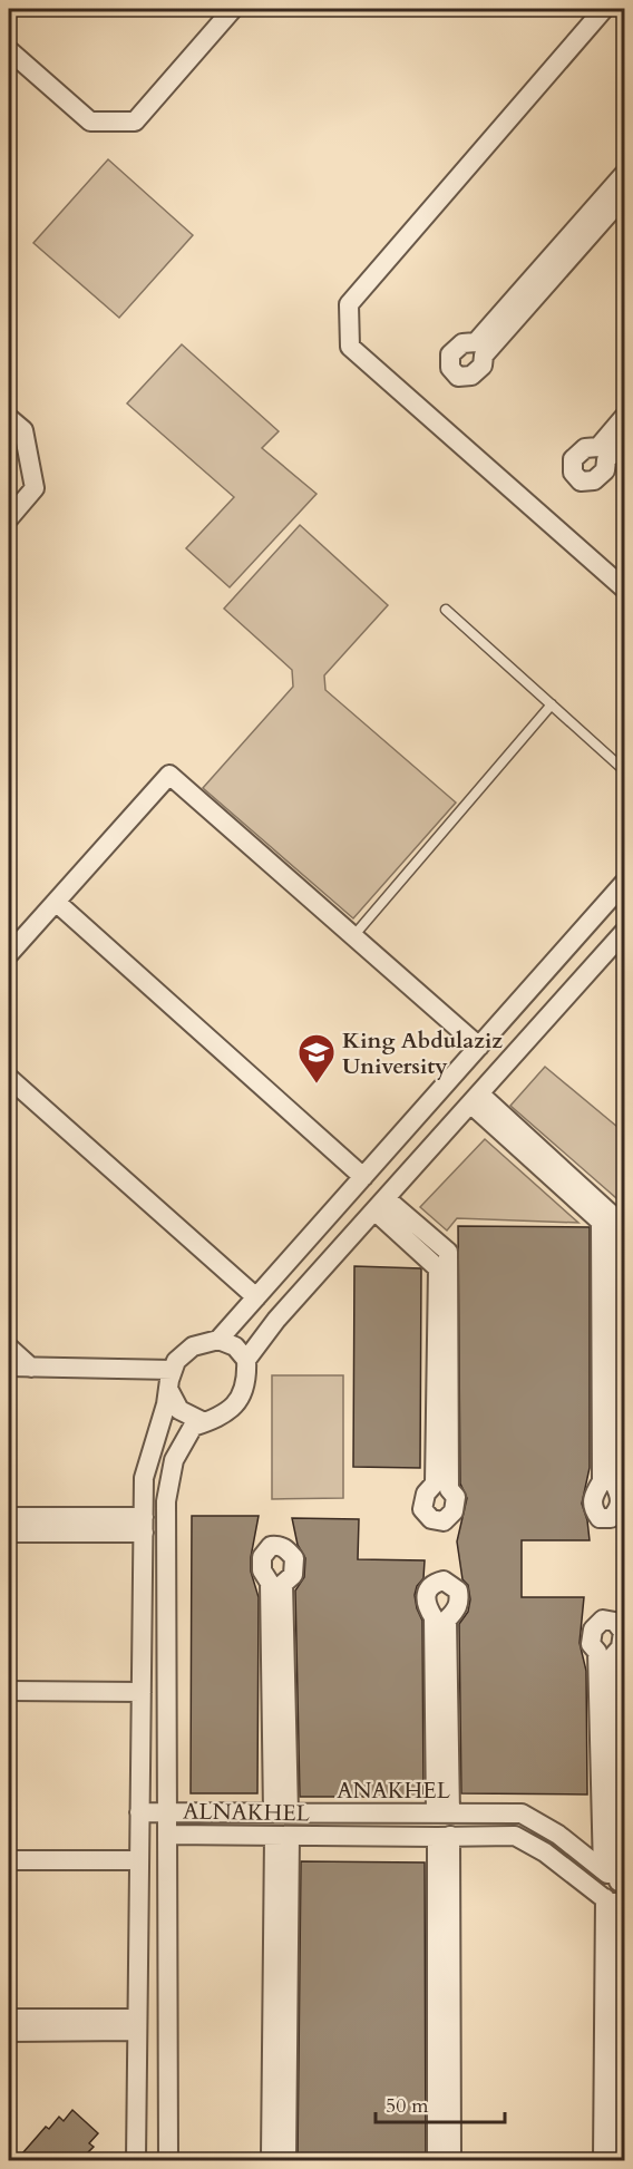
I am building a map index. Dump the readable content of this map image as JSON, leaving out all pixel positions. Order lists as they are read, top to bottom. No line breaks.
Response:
{"streets":{"street":["ANAKHEL","ALNAKHEL"]},"places":{"school or university":["King Abdulaziz University"]},"scale_bar":"50 m"}
